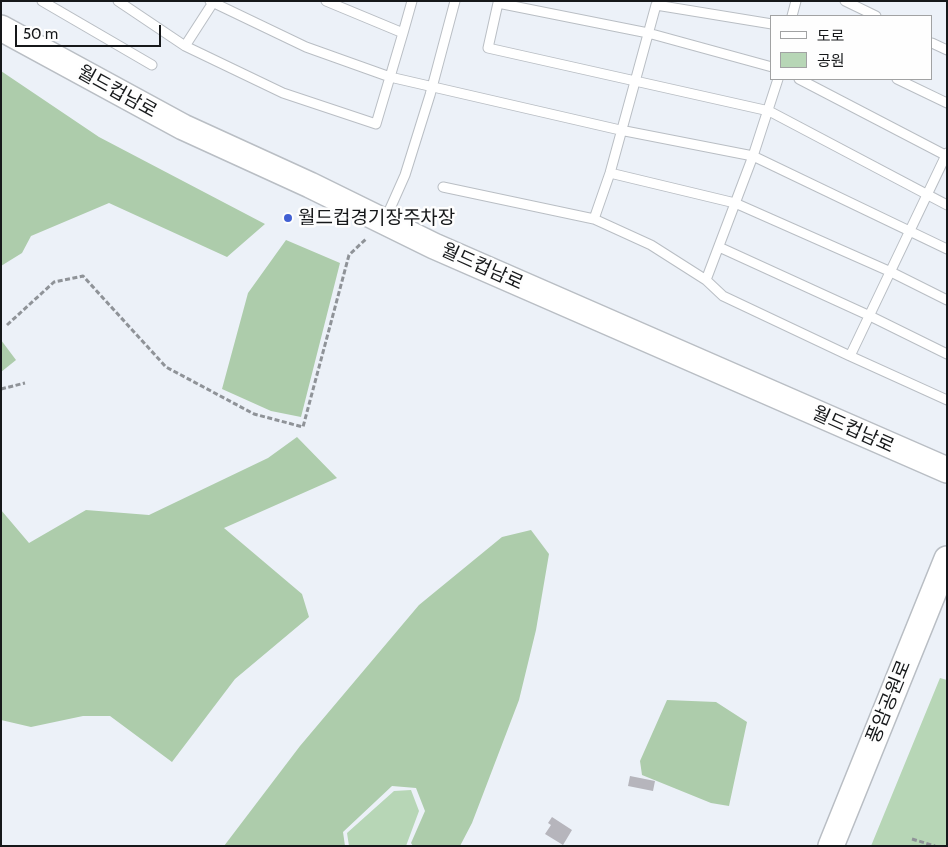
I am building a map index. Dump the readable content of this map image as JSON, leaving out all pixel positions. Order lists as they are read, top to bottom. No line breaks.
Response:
{"streets":{"street":["월드컵남로","풍암공원로"]},"places":["월드컵경기장주차장"],"legend":["도로","공원"],"scale_bar":"50 m"}
